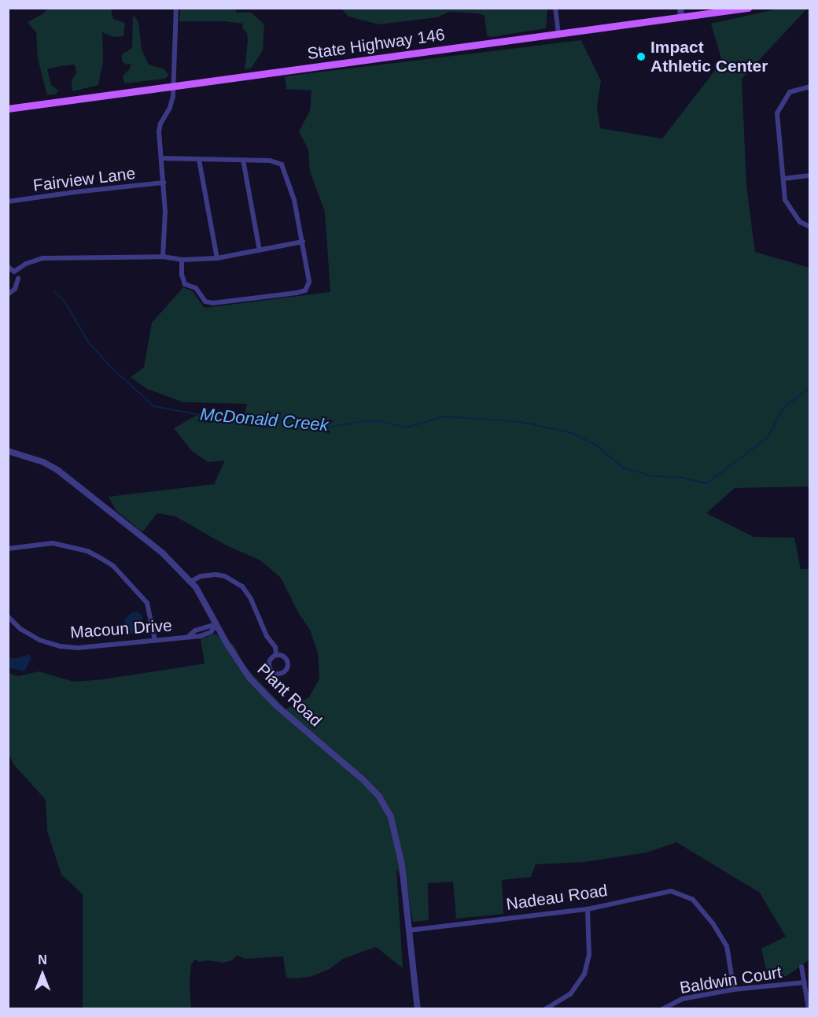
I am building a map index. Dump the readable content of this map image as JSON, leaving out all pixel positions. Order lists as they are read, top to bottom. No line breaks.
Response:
{"streets":{"main road":["State Highway 146"],"street":["Fairview Lane","Macoun Drive","Plant Road","Nadeau Road","Baldwin Court"]},"crossings":[["Macoun Drive","Plant Road"],["Plant Road","Nadeau Road"],["Nadeau Road","Baldwin Court"]],"water":["McDonald Creek"],"places":["Impact Athletic Center"],"north":"top"}
